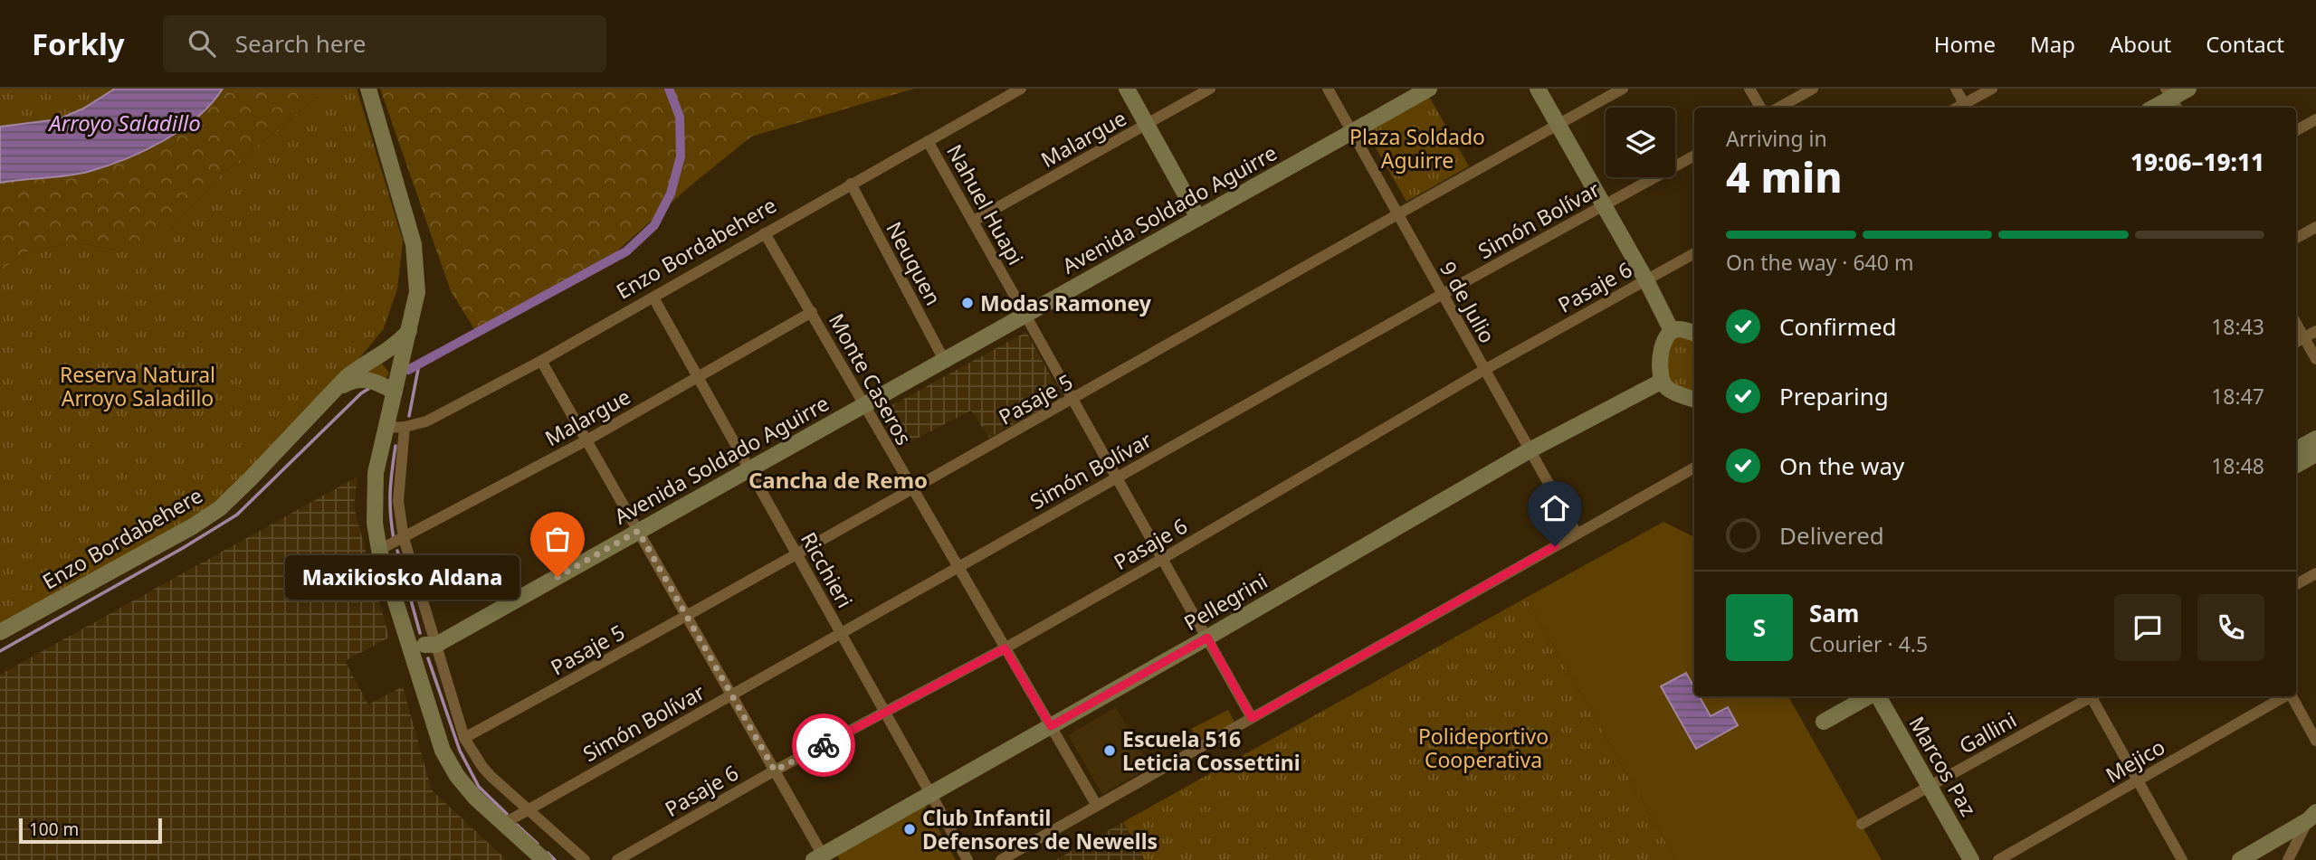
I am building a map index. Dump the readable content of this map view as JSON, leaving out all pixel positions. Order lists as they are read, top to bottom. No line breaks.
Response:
{"streets":{"street":["Malargue","Nahuel Huapi","Avenida Soldado Aguirre","Simón Bolívar","Enzo Bordabehere","Neuquen","Pasaje 6","9 de Julio","Monte Caseros","Pasaje 5","Ricchieri","Pellegrini","Gallini","Mejico","Marcos Paz"]},"crossings":[["Malargue","Nahuel Huapi"],["Malargue","Monte Caseros"],["Malargue","Ricchieri"],["Nahuel Huapi","Avenida Soldado Aguirre"],["Nahuel Huapi","Simón Bolívar"],["Nahuel Huapi","Enzo Bordabehere"],["Nahuel Huapi","Pasaje 6"],["Nahuel Huapi","Pasaje 5"],["Nahuel Huapi","Pellegrini"],["Avenida Soldado Aguirre","Neuquen"],["Avenida Soldado Aguirre","9 de Julio"],["Avenida Soldado Aguirre","Monte Caseros"],["Avenida Soldado Aguirre","Ricchieri"],["Simón Bolívar","9 de Julio"],["Simón Bolívar","Monte Caseros"],["Simón Bolívar","Ricchieri"],["Enzo Bordabehere","Neuquen"],["Enzo Bordabehere","Monte Caseros"],["Enzo Bordabehere","Ricchieri"],["Pasaje 6","9 de Julio"],["Pasaje 6","Monte Caseros"],["Pasaje 6","Ricchieri"],["9 de Julio","Pasaje 5"],["9 de Julio","Pellegrini"],["Monte Caseros","Pasaje 5"],["Monte Caseros","Pellegrini"],["Pasaje 5","Ricchieri"],["Ricchieri","Pellegrini"],["Gallini","Marcos Paz"]],"districts":["Cancha de Remo"],"water":["Arroyo Saladillo"],"parks":["Plaza Soldado Aguirre","Reserva Natural Arroyo Saladillo","Polideportivo Cooperativa"],"places":["Modas Ramoney","Maxikiosko Aldana","Escuela 516 Leticia Cossettini","Club Infantil Defensores de Newells"],"scale_bar":"100 m","page":{"header":"Forkly","search":"Search here","nav":["Home","Map","About","Contact"],"heading":["4 min","Arriving in","19:06–19:11"],"panel":["Sam","Courier · 4.5"],"bar":"On the way · 640 m","list":[["Confirmed","18:43"],["Preparing","18:47"],["On the way","18:48"],"Delivered"],"bubble":"Maxikiosko Aldana","round":"S","scale":"100 m"}}
